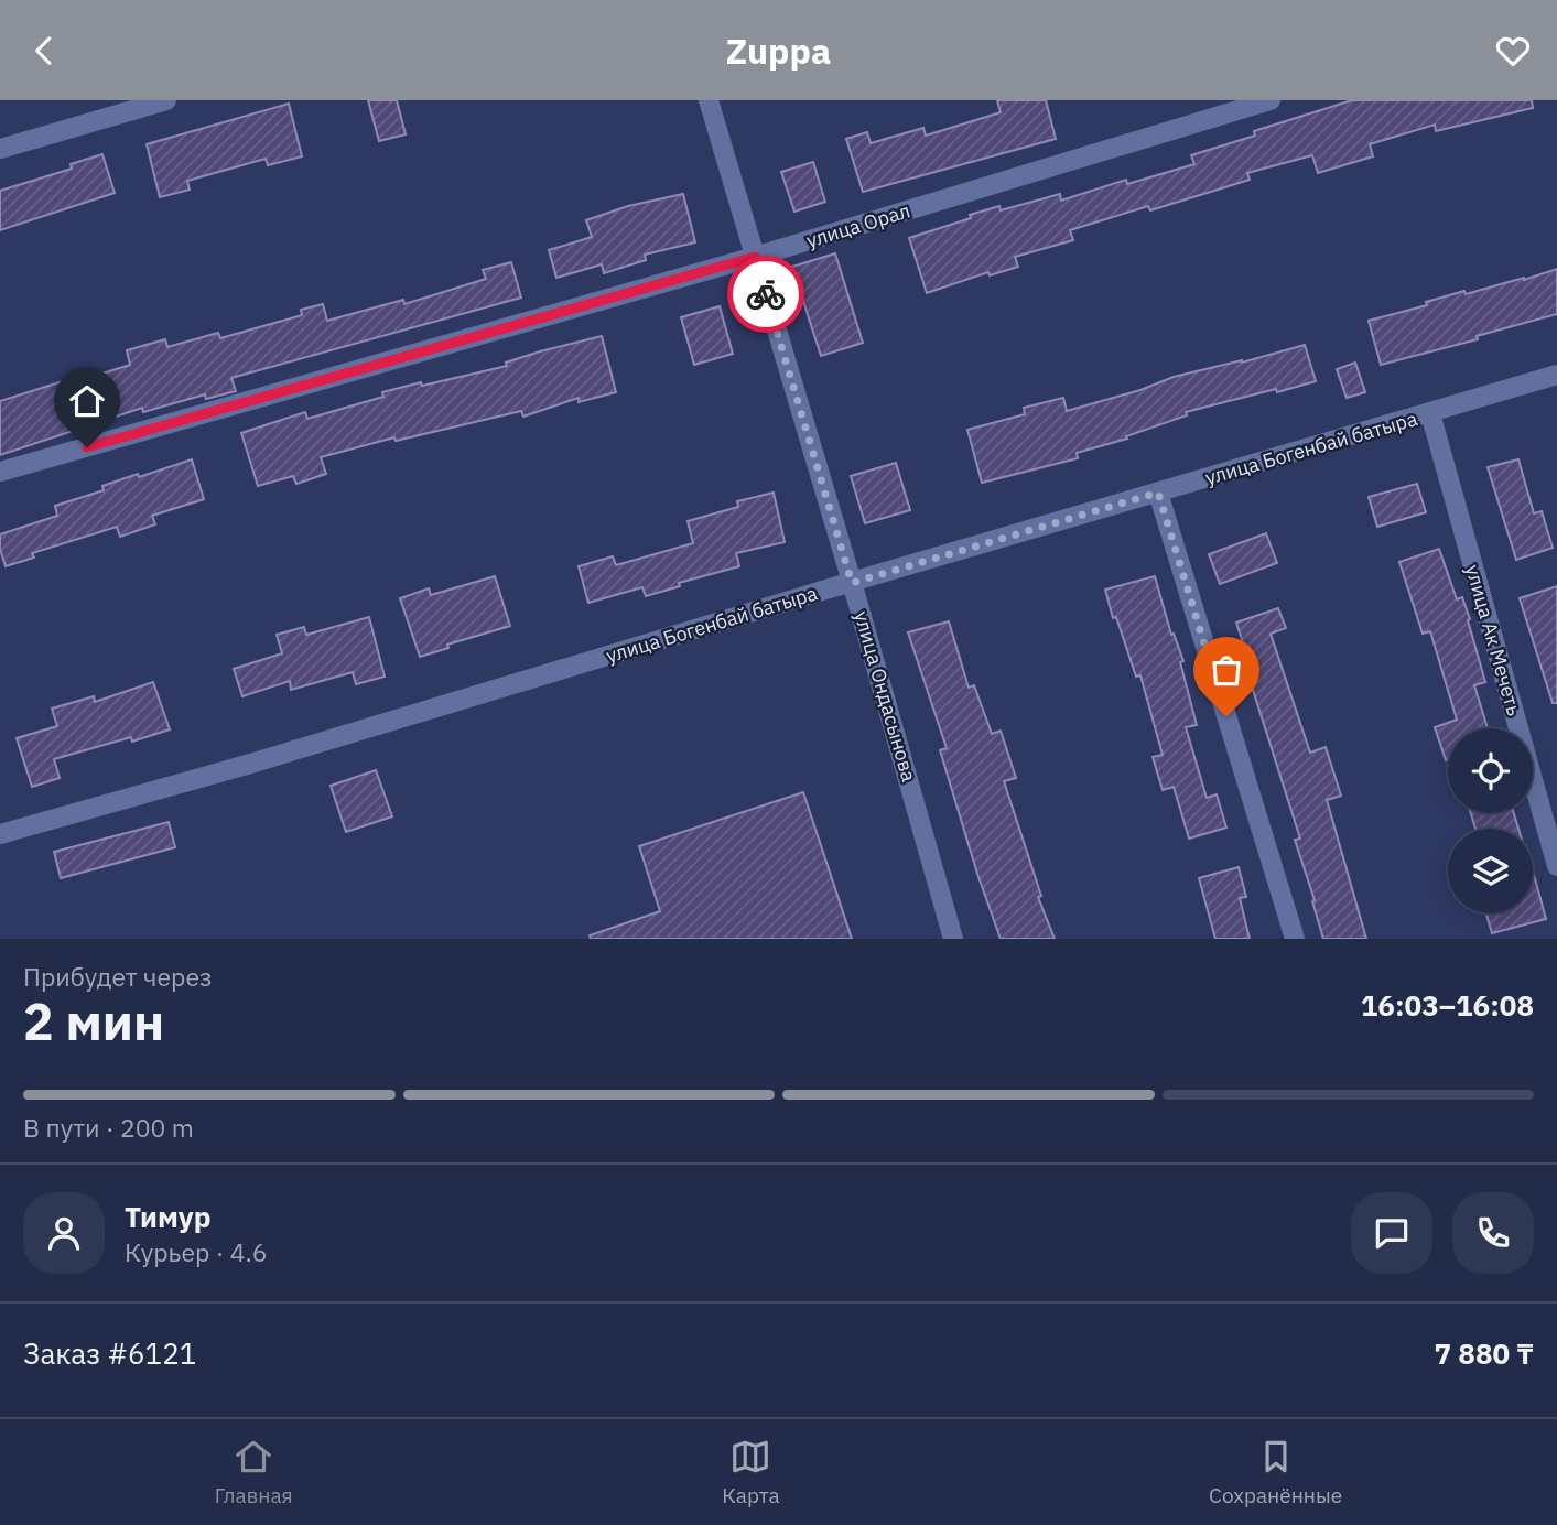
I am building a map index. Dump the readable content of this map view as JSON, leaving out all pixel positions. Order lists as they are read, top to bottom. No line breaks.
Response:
{"streets":{"street":["улица Орал","улица Богенбай батыра","улица Ак Мечеть","улица Ондасынова"]},"crossings":[["улица Орал","улица Ондасынова"],["улица Богенбай батыра","улица Ак Мечеть"],["улица Богенбай батыра","улица Ондасынова"]],"page":{"header":"Zuppa","heading":["2 мин","Прибудет через","16:03–16:08"],"panel":["Тимур","Курьер · 4.6","Заказ #6121","7 880 ₸"],"bar":"В пути · 200 m","tabs":["Главная","Карта","Сохранённые"]}}
